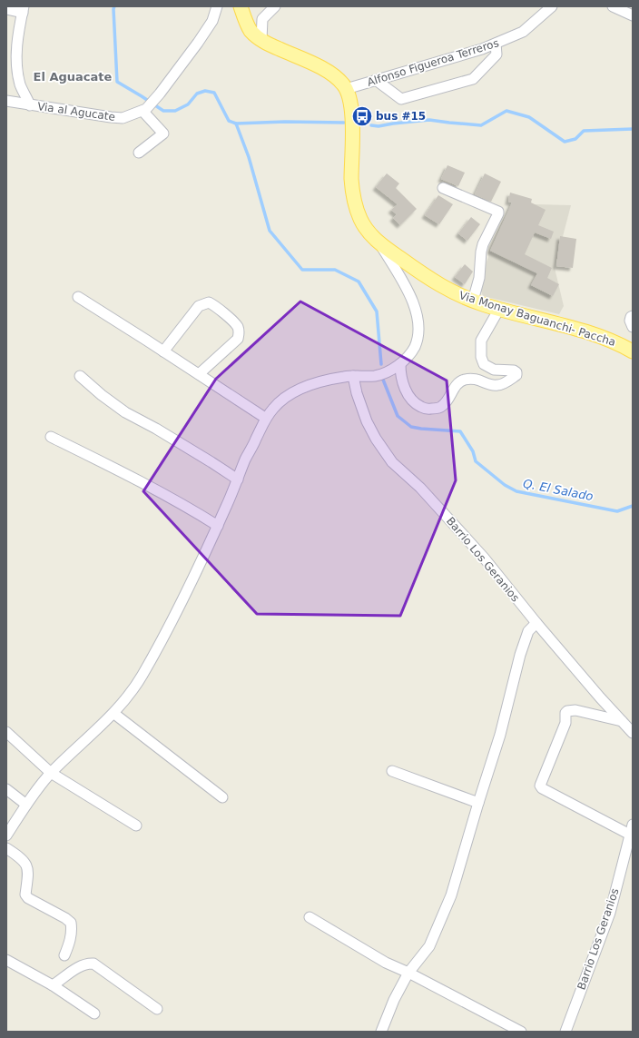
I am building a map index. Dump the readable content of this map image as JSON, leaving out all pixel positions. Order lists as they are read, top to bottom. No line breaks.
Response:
{"streets":{"main road":["Via Monay Baguanchi- Paccha"],"street":["Alfonso Figueroa Terreros","Via al Agucate","Barrio Los Geranios"]},"crossings":[["Alfonso Figueroa Terreros","Via Monay Baguanchi- Paccha"]],"districts":["El Aguacate"],"water":["Q. El Salado"],"places":{"bus stop":["bus #15"]}}
